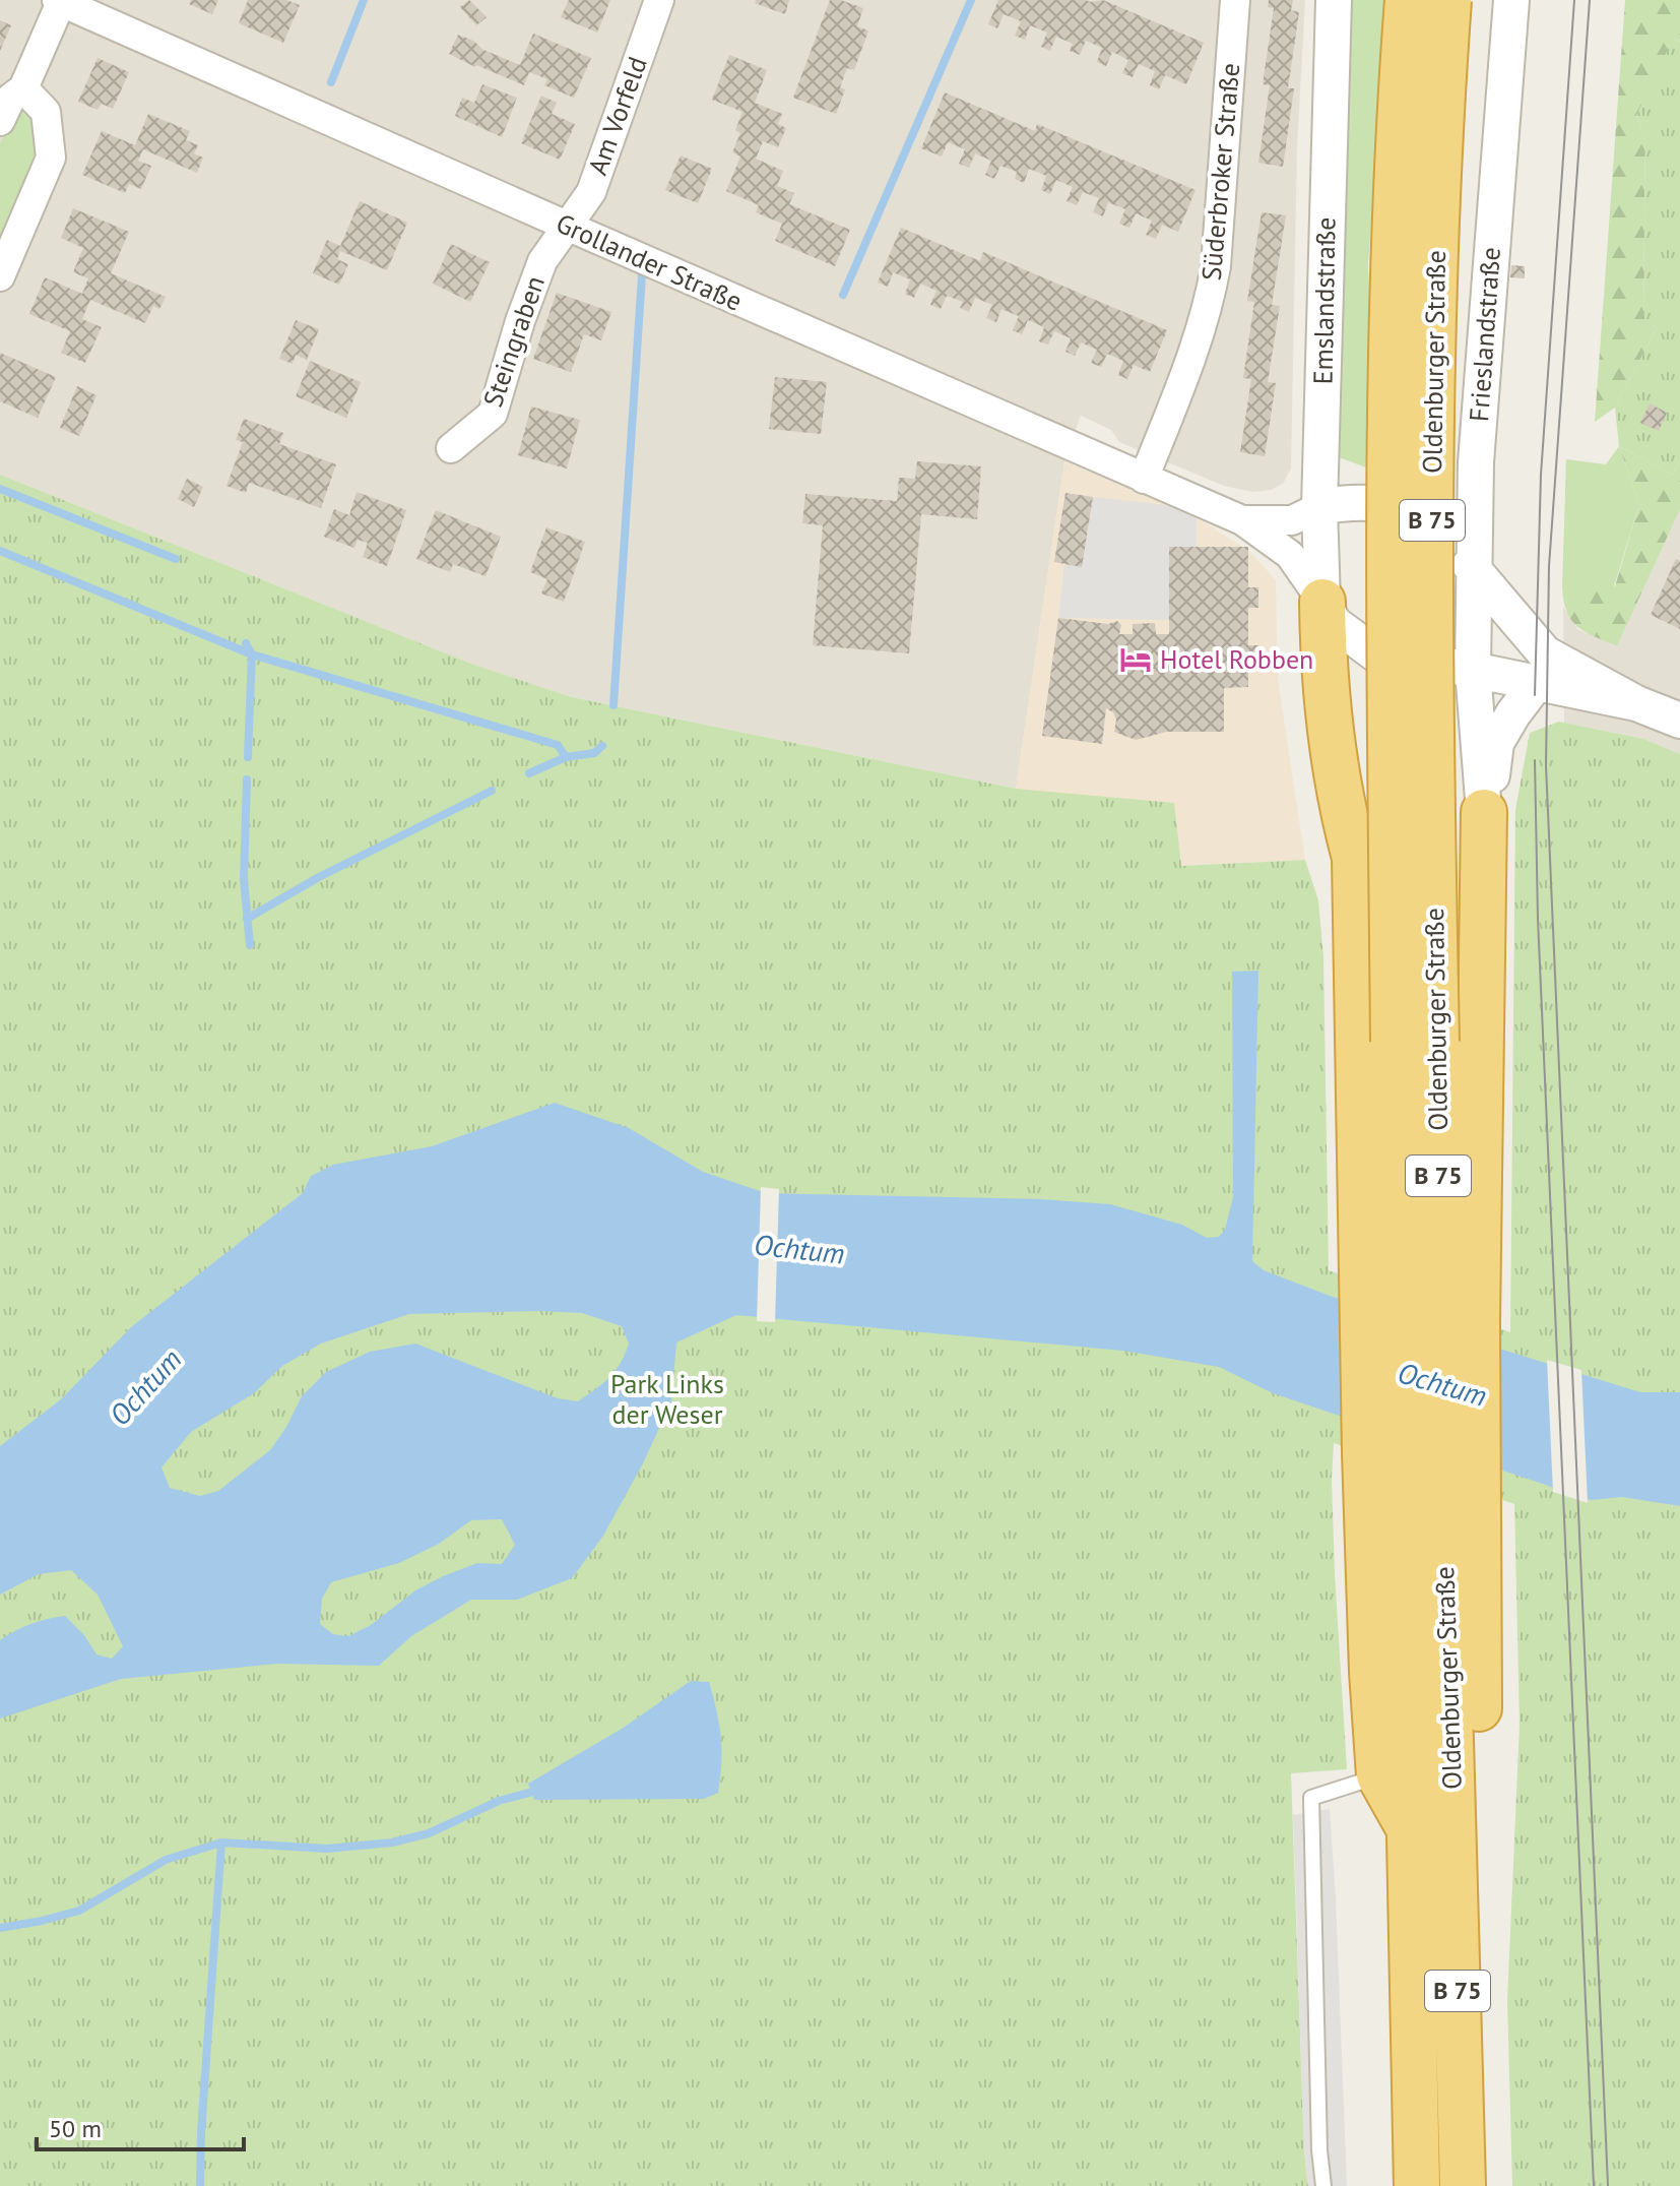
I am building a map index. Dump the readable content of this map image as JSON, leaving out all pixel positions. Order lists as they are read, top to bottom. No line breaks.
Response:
{"streets":{"highway":["Oldenburger Straße","B 75"],"street":["Am Vorfeld","Süderbroker Straße","Grollander Straße","Emslandstraße","Frieslandstraße","Steingraben"]},"crossings":[["Am Vorfeld","Grollander Straße"],["Am Vorfeld","Steingraben"],["Süderbroker Straße","Grollander Straße"],["Grollander Straße","Emslandstraße"],["Grollander Straße","Frieslandstraße"],["Grollander Straße","Steingraben"]],"water":["Ochtum"],"parks":["Park Links der Weser"],"places":{"hotel":["Hotel Robben"]},"scale_bar":"50 m"}
